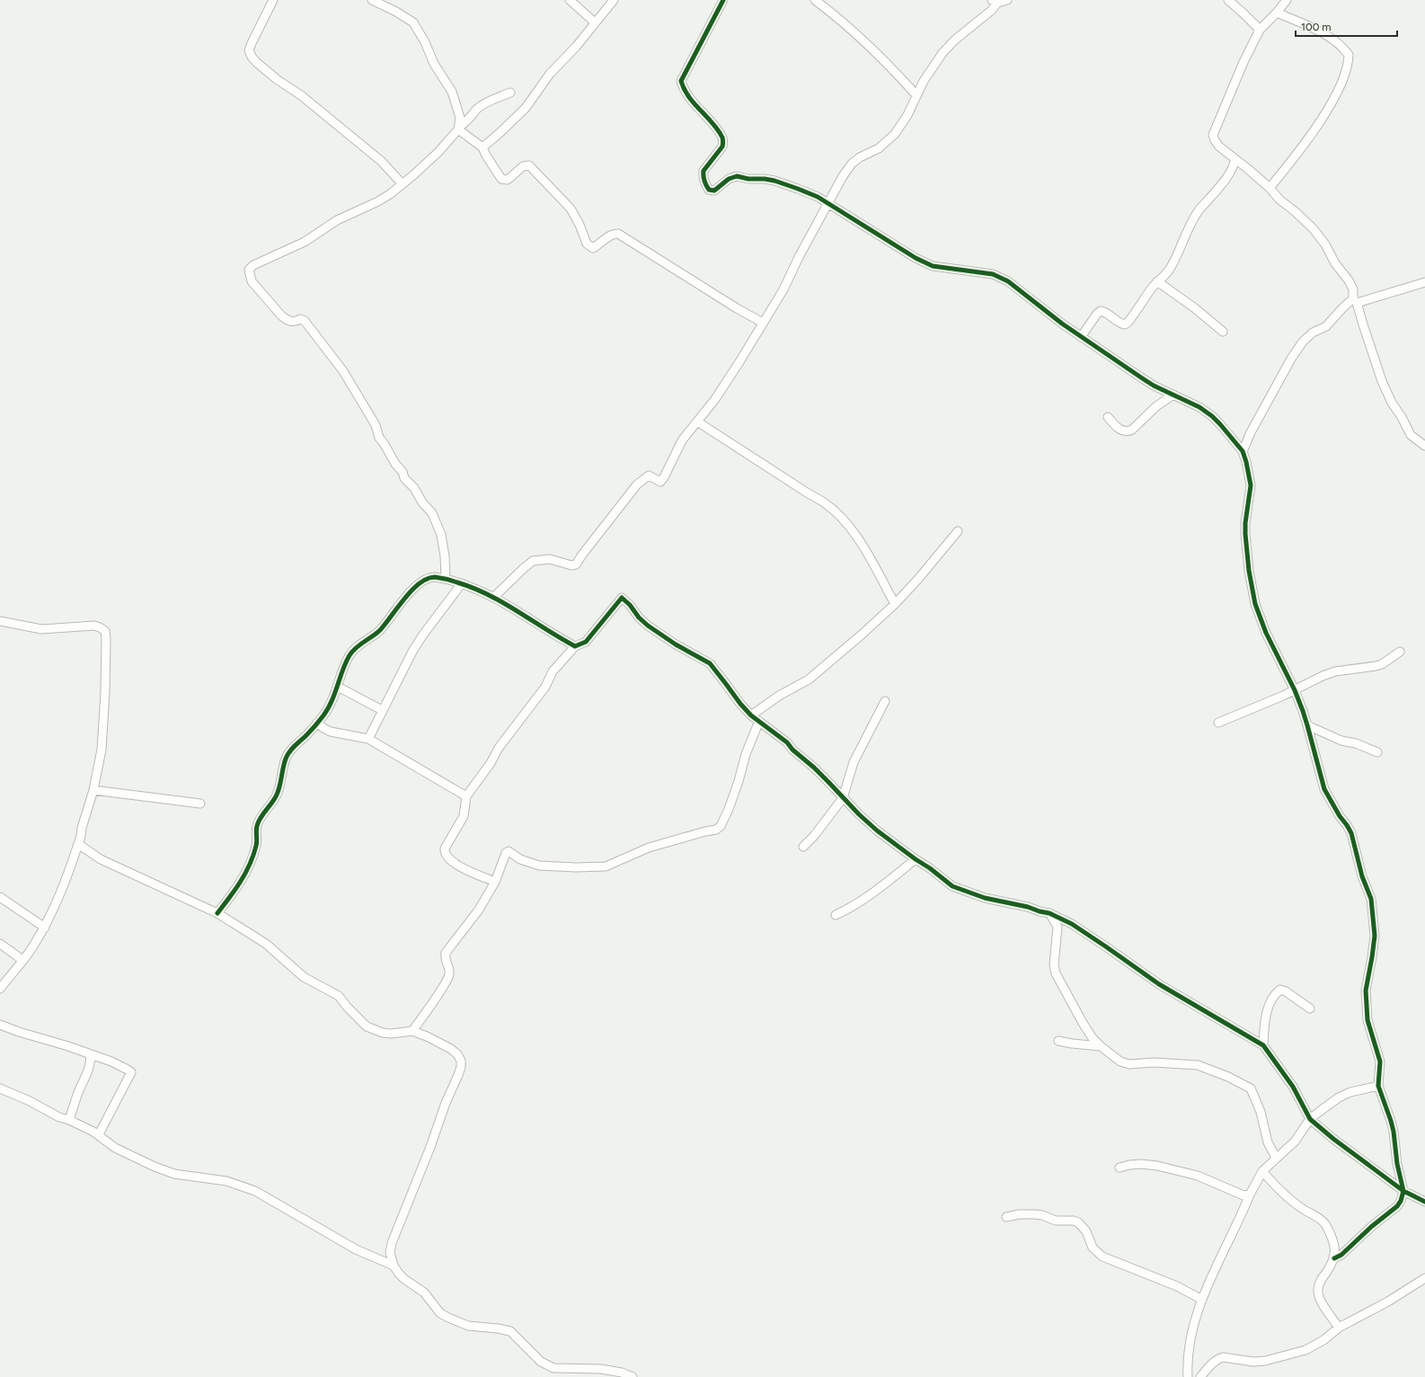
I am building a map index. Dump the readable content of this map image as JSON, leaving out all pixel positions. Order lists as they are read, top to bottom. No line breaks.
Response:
{"scale_bar":"100 m"}
